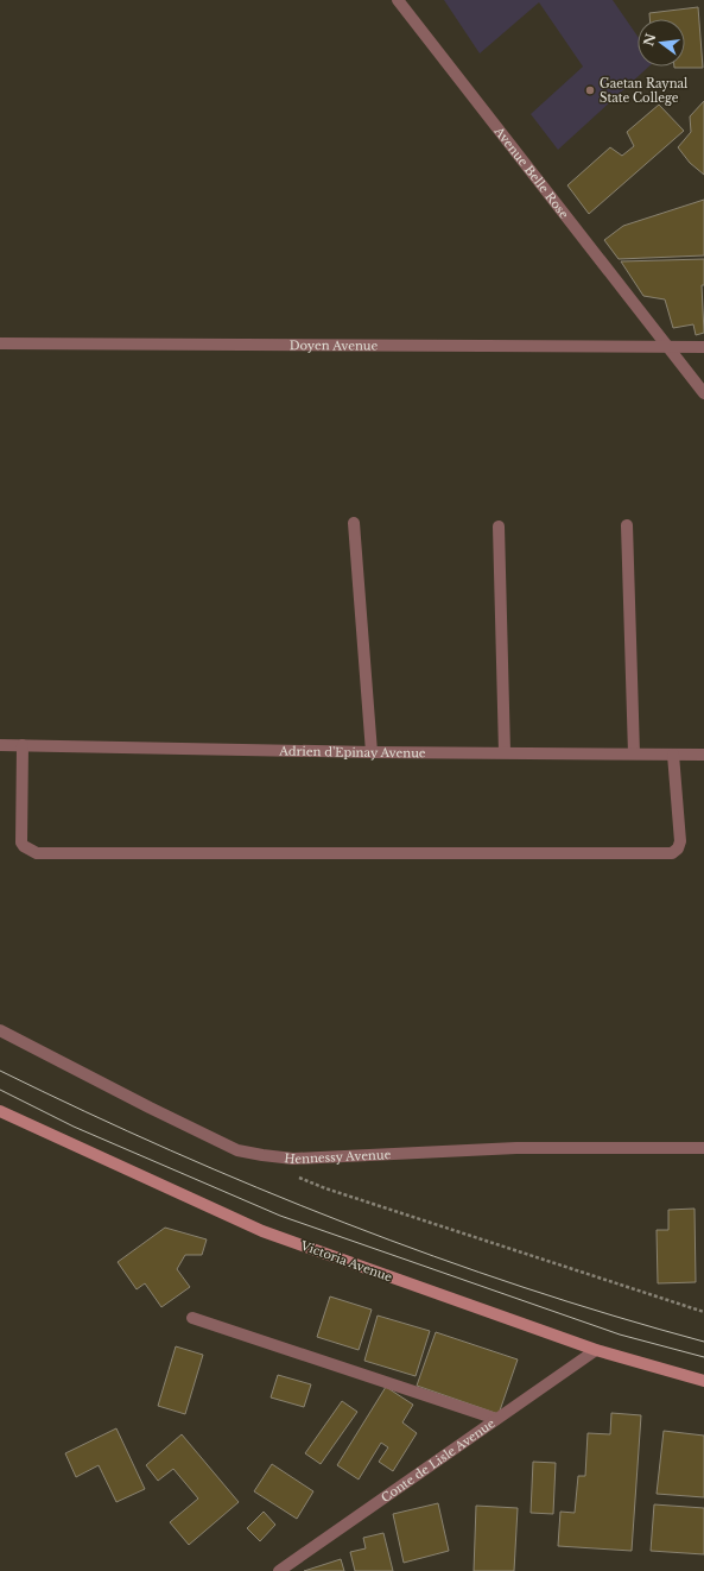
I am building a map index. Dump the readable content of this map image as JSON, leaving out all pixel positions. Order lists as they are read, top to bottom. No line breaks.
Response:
{"streets":{"main road":["Victoria Avenue"],"street":["Avenue Belle Rose","Doyen Avenue","Adrien d'Epinay Avenue","Hennessy Avenue","Conte de Lisle Avenue"]},"crossings":[["Avenue Belle Rose","Doyen Avenue"],["Victoria Avenue","Conte de Lisle Avenue"]],"places":["Gaetan Raynal State College"],"north":"left"}
